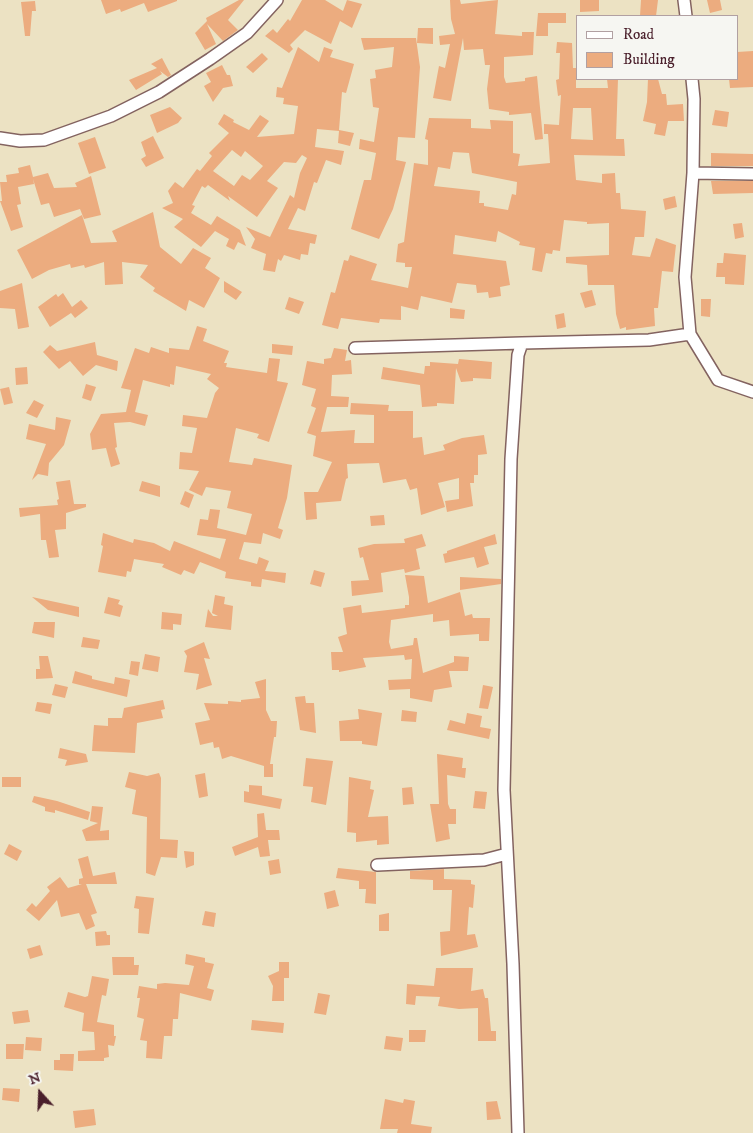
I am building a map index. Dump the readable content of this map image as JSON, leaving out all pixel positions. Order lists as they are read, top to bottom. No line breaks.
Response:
{"legend":["Road","Building"],"north":"top"}
